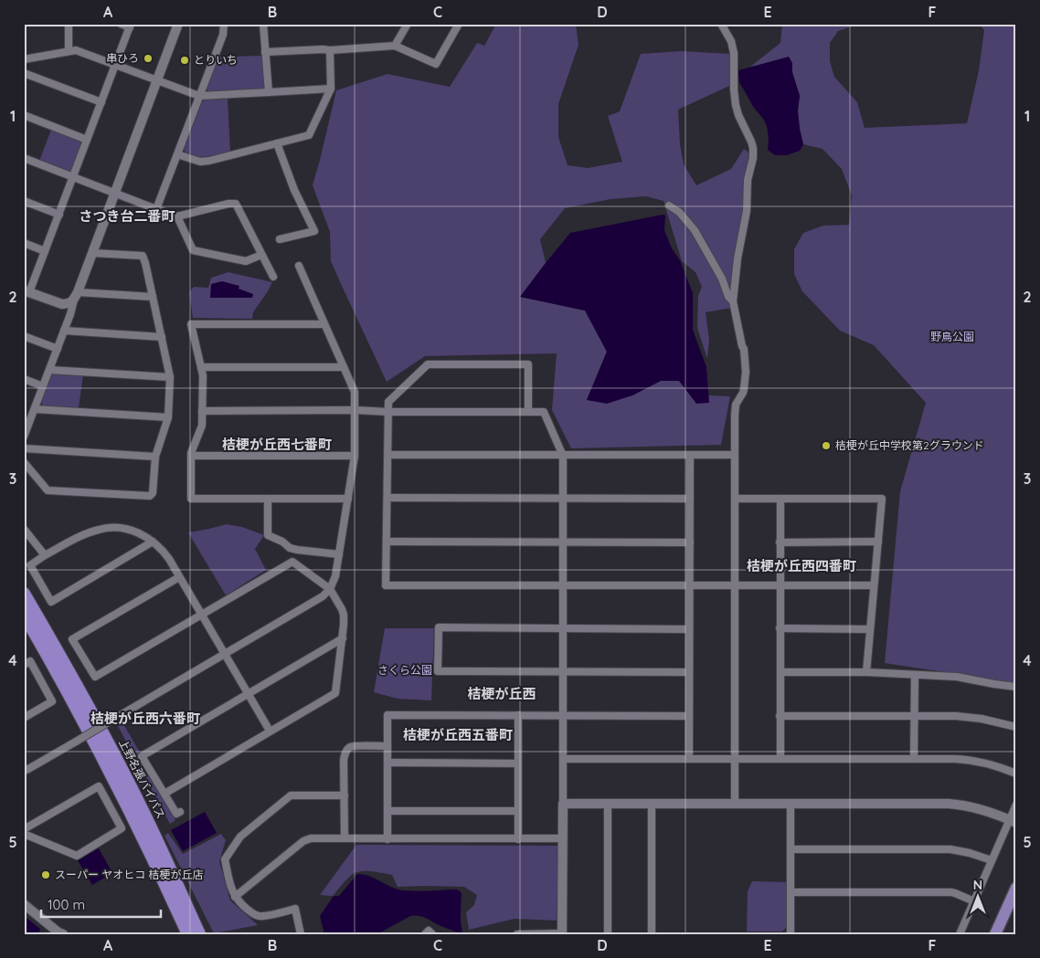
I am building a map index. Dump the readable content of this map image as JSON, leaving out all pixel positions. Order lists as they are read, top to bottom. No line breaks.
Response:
{"streets":{"highway":["上野名張バイパス"]},"districts":["さつき台二番町","桔梗が丘西七番町","桔梗が丘西四番町","桔梗が丘西","桔梗が丘西六番町","桔梗が丘西五番町"],"parks":["野鳥公園","さくら公園"],"places":["串ひろ","とりいち","桔梗が丘中学校第2グラウンド","スーパー ヤオヒコ 桔梗が丘店"],"scale_bar":"100 m","north":"top","grid":{"columns":["A","B","C","D","E","F"],"rows":["1","2","3","4","5"]}}
